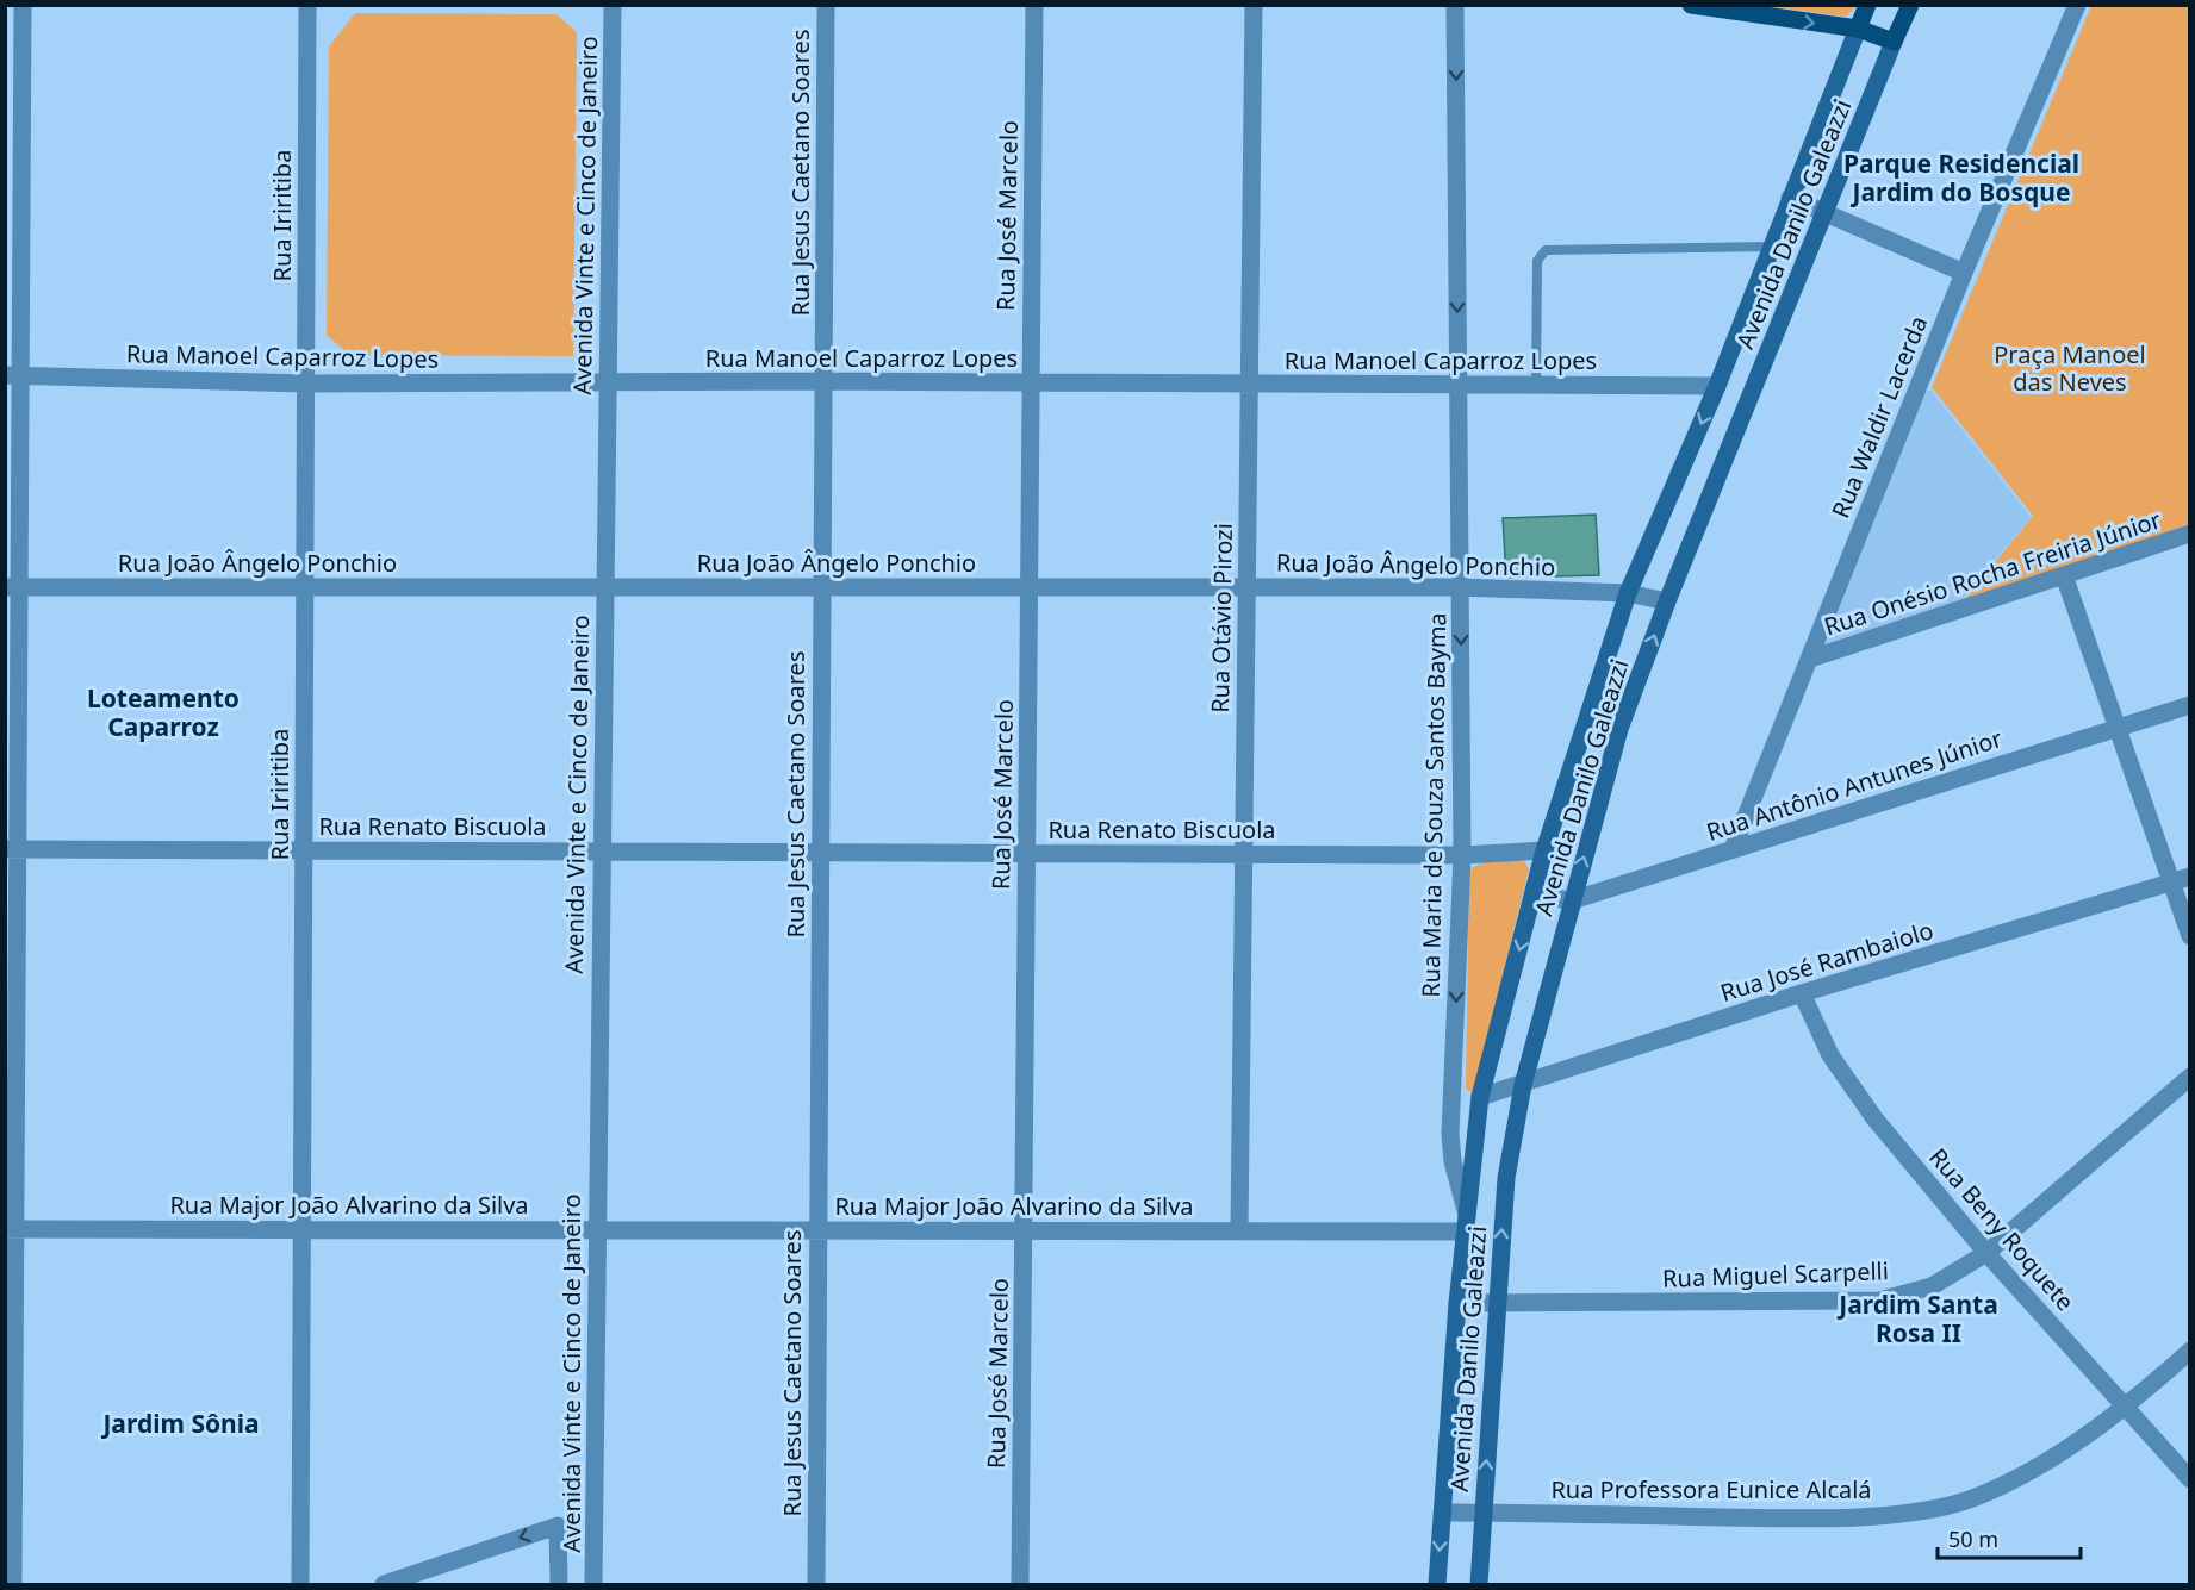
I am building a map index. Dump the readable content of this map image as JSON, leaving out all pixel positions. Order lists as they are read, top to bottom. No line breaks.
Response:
{"streets":{"main road":["Avenida Danilo Galeazzi"],"street":["Rua Jesus Caetano Soares","Rua Iriritiba","Avenida Vinte e Cinco de Janeiro","Rua José Marcelo","Rua Manoel Caparroz Lopes","Rua Waldir Lacerda","Rua João Ângelo Ponchio","Rua Onésio Rocha Freiria Júnior","Rua Otávio Pirozi","Rua Antônio Antunes Júnior","Rua Maria de Souza Santos Bayma","Rua Renato Biscuola","Rua José Rambaiolo","Rua Major João Alvarino da Silva","Rua Beny Roquete","Rua Miguel Scarpelli","Rua Professora Eunice Alcalá"]},"crossings":[["Rua Jesus Caetano Soares","Rua Manoel Caparroz Lopes"],["Rua Jesus Caetano Soares","Rua João Ângelo Ponchio"],["Rua Jesus Caetano Soares","Rua Renato Biscuola"],["Rua Jesus Caetano Soares","Rua Major João Alvarino da Silva"],["Rua Iriritiba","Rua Manoel Caparroz Lopes"],["Rua Iriritiba","Rua João Ângelo Ponchio"],["Rua Iriritiba","Rua Renato Biscuola"],["Rua Iriritiba","Rua Major João Alvarino da Silva"],["Avenida Vinte e Cinco de Janeiro","Rua Manoel Caparroz Lopes"],["Avenida Vinte e Cinco de Janeiro","Rua João Ângelo Ponchio"],["Avenida Vinte e Cinco de Janeiro","Rua Renato Biscuola"],["Avenida Vinte e Cinco de Janeiro","Rua Major João Alvarino da Silva"],["Rua José Marcelo","Rua Manoel Caparroz Lopes"],["Rua José Marcelo","Rua João Ângelo Ponchio"],["Rua José Marcelo","Rua Renato Biscuola"],["Rua José Marcelo","Rua Major João Alvarino da Silva"],["Avenida Danilo Galeazzi","Rua Manoel Caparroz Lopes"],["Avenida Danilo Galeazzi","Rua João Ângelo Ponchio"],["Avenida Danilo Galeazzi","Rua Antônio Antunes Júnior"],["Avenida Danilo Galeazzi","Rua Maria de Souza Santos Bayma"],["Avenida Danilo Galeazzi","Rua Renato Biscuola"],["Avenida Danilo Galeazzi","Rua José Rambaiolo"],["Avenida Danilo Galeazzi","Rua Major João Alvarino da Silva"],["Avenida Danilo Galeazzi","Rua Miguel Scarpelli"],["Avenida Danilo Galeazzi","Rua Professora Eunice Alcalá"],["Rua Manoel Caparroz Lopes","Rua Otávio Pirozi"],["Rua Manoel Caparroz Lopes","Rua Maria de Souza Santos Bayma"],["Rua Waldir Lacerda","Rua Onésio Rocha Freiria Júnior"],["Rua Waldir Lacerda","Rua Antônio Antunes Júnior"],["Rua João Ângelo Ponchio","Rua Otávio Pirozi"],["Rua João Ângelo Ponchio","Rua Maria de Souza Santos Bayma"],["Rua Otávio Pirozi","Rua Renato Biscuola"],["Rua Otávio Pirozi","Rua Major João Alvarino da Silva"],["Rua Maria de Souza Santos Bayma","Rua Renato Biscuola"],["Rua Maria de Souza Santos Bayma","Rua Major João Alvarino da Silva"],["Rua José Rambaiolo","Rua Beny Roquete"],["Rua Beny Roquete","Rua Miguel Scarpelli"],["Rua Beny Roquete","Rua Professora Eunice Alcalá"]],"one_way":["Rua Maria de Souza Santos Bayma"],"districts":["Parque Residencial Jardim do Bosque","Loteamento Caparroz","Jardim Santa Rosa II","Jardim Sônia"],"parks":["Praça Manoel das Neves"],"scale_bar":"50 m"}
